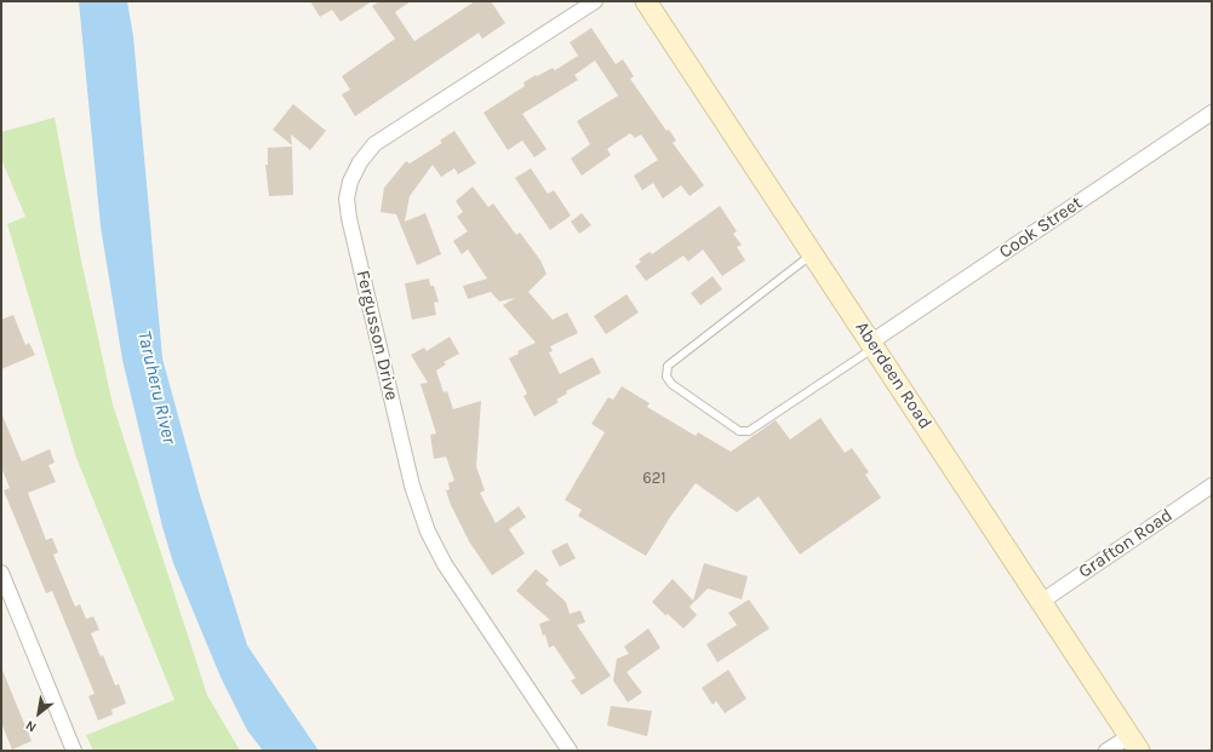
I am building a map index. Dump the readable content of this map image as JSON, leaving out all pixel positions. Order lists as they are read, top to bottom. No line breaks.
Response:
{"streets":{"street":["Cook Street","Fergusson Drive","Aberdeen Road","Grafton Road"]},"crossings":[["Cook Street","Aberdeen Road"],["Aberdeen Road","Grafton Road"]],"water":["Taruheru River"],"house_numbers":["621"],"north":"bottom left"}
